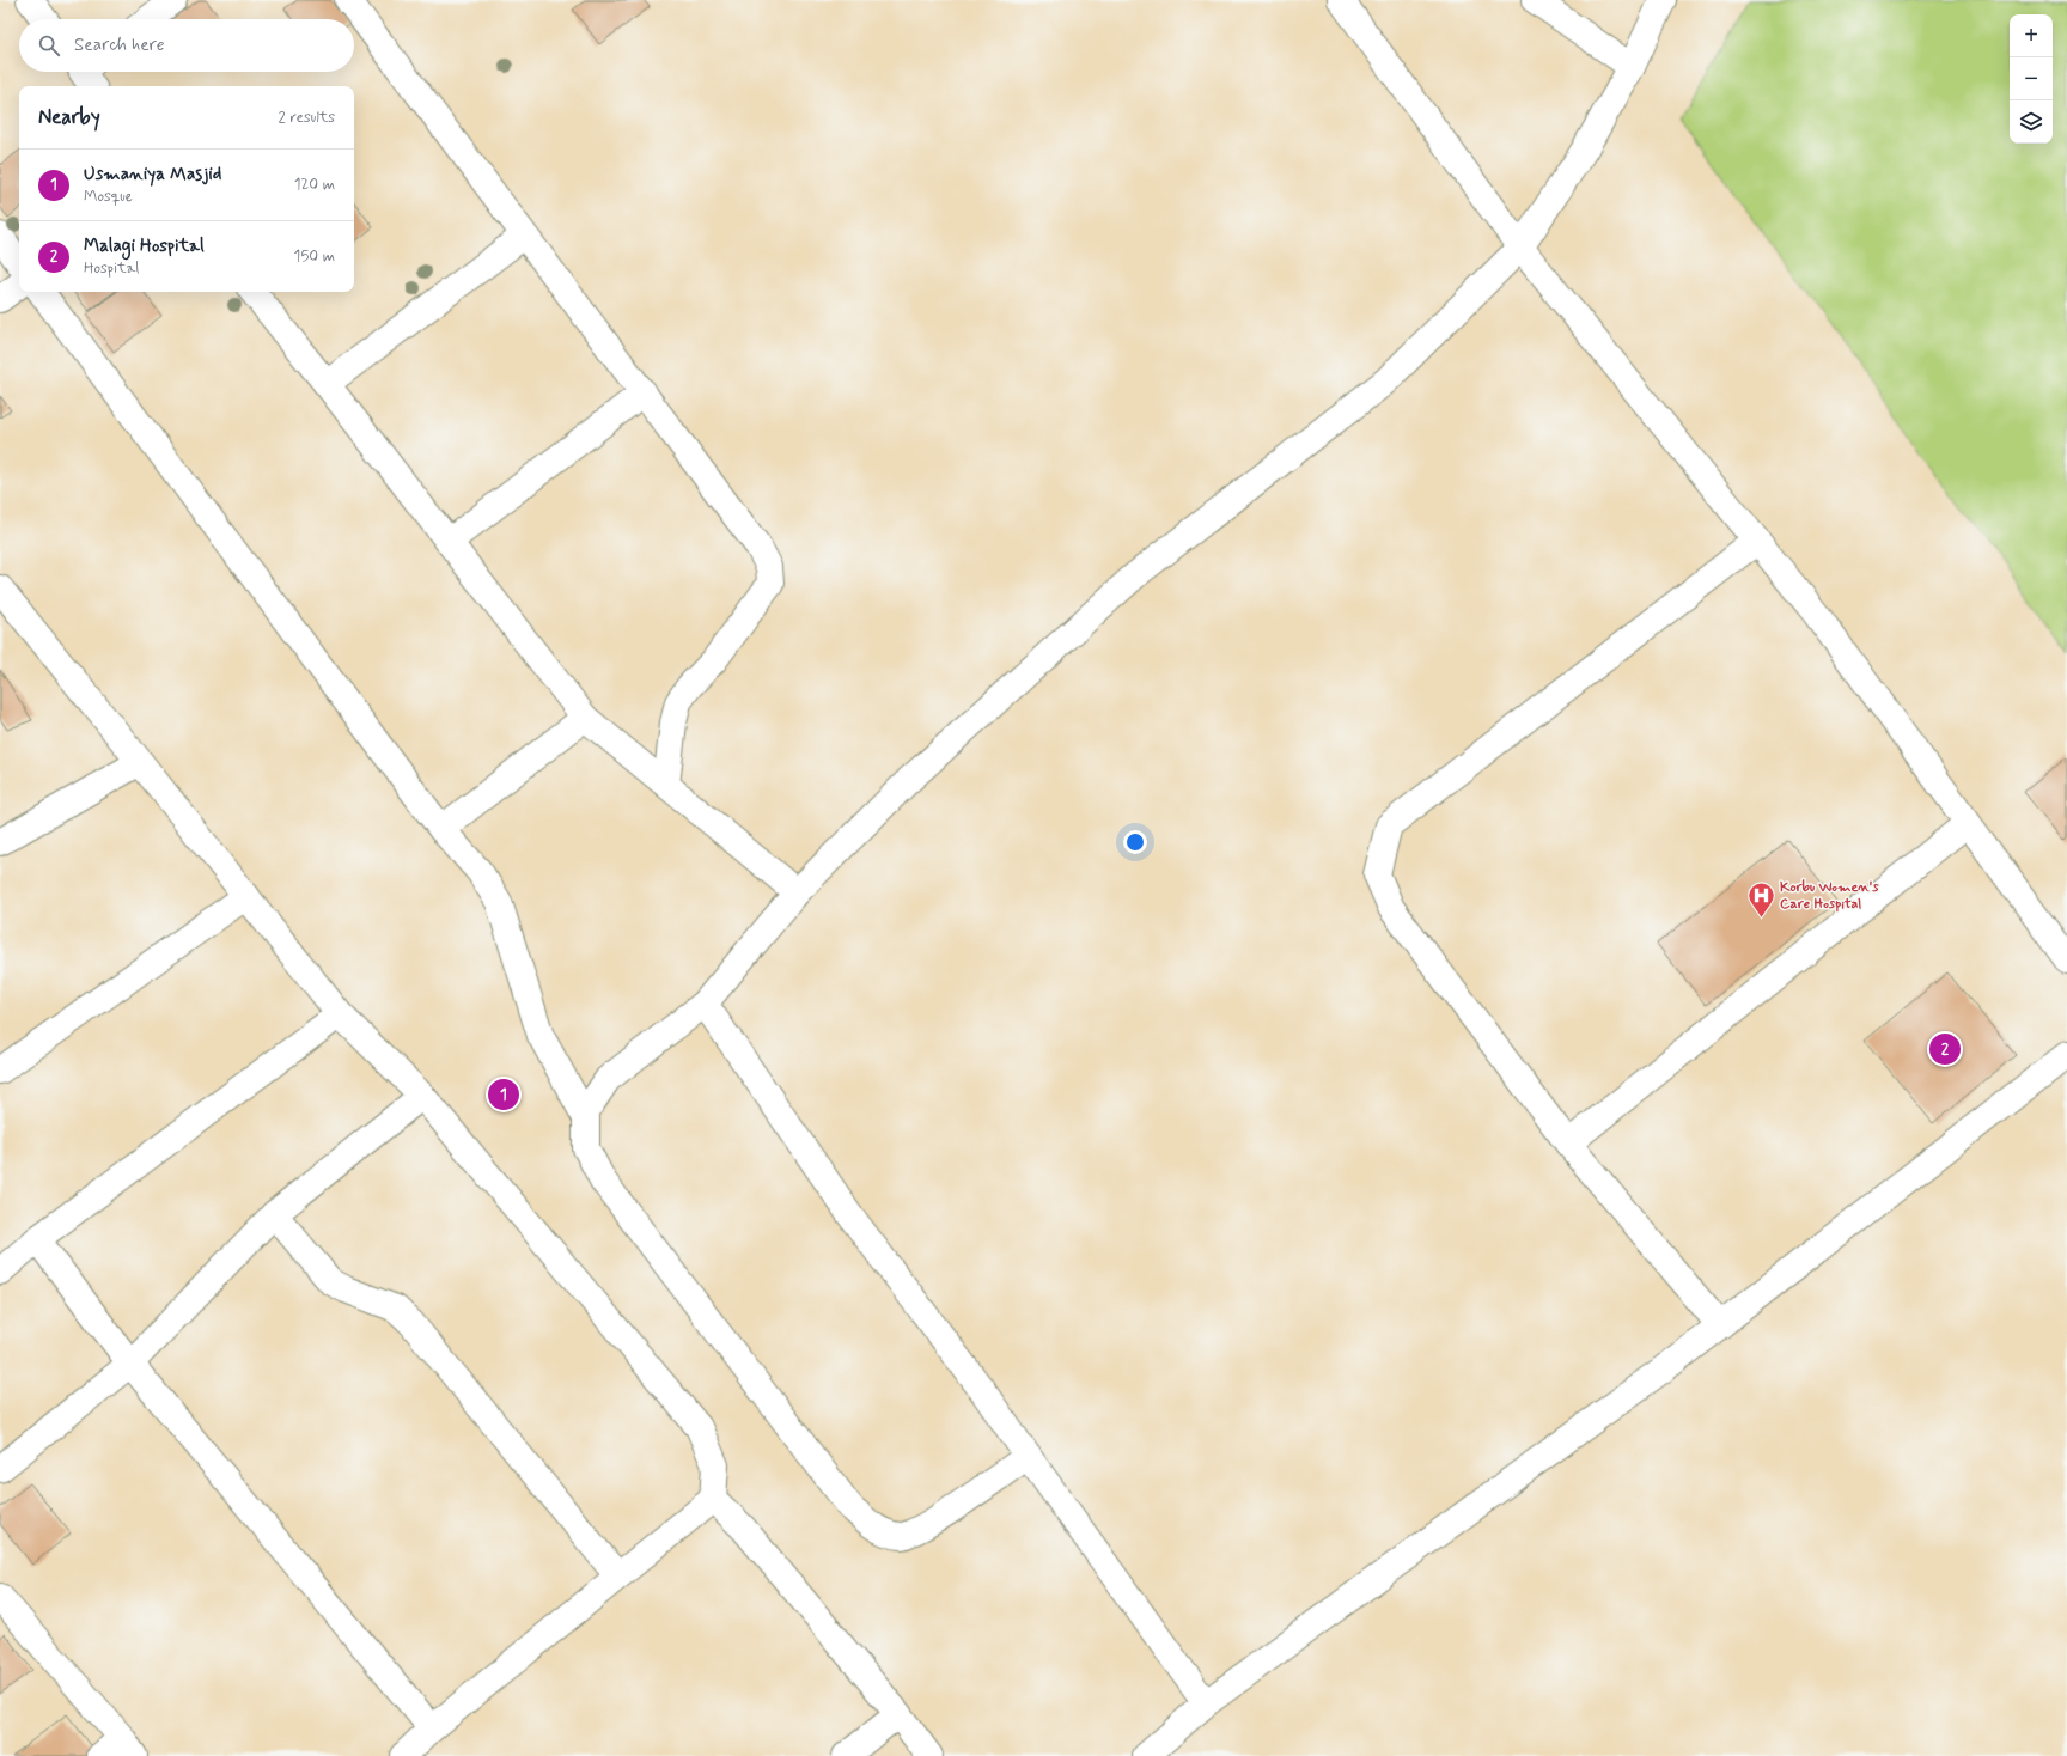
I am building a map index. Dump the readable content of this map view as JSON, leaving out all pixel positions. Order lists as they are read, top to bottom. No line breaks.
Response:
{"places":{"hospital":["Korbu Women's Care Hospital"]},"page":{"map_buttons":["+","−"],"search":"Search here","heading":["Nearby","2 results"],"list":[{"mark":"1","name":"Usmaniya Masjid","note":"Mosque","value":"120 m"},{"mark":"2","name":"Malagi Hospital","note":"Hospital","value":"150 m"}],"pins":["2","1"]}}
